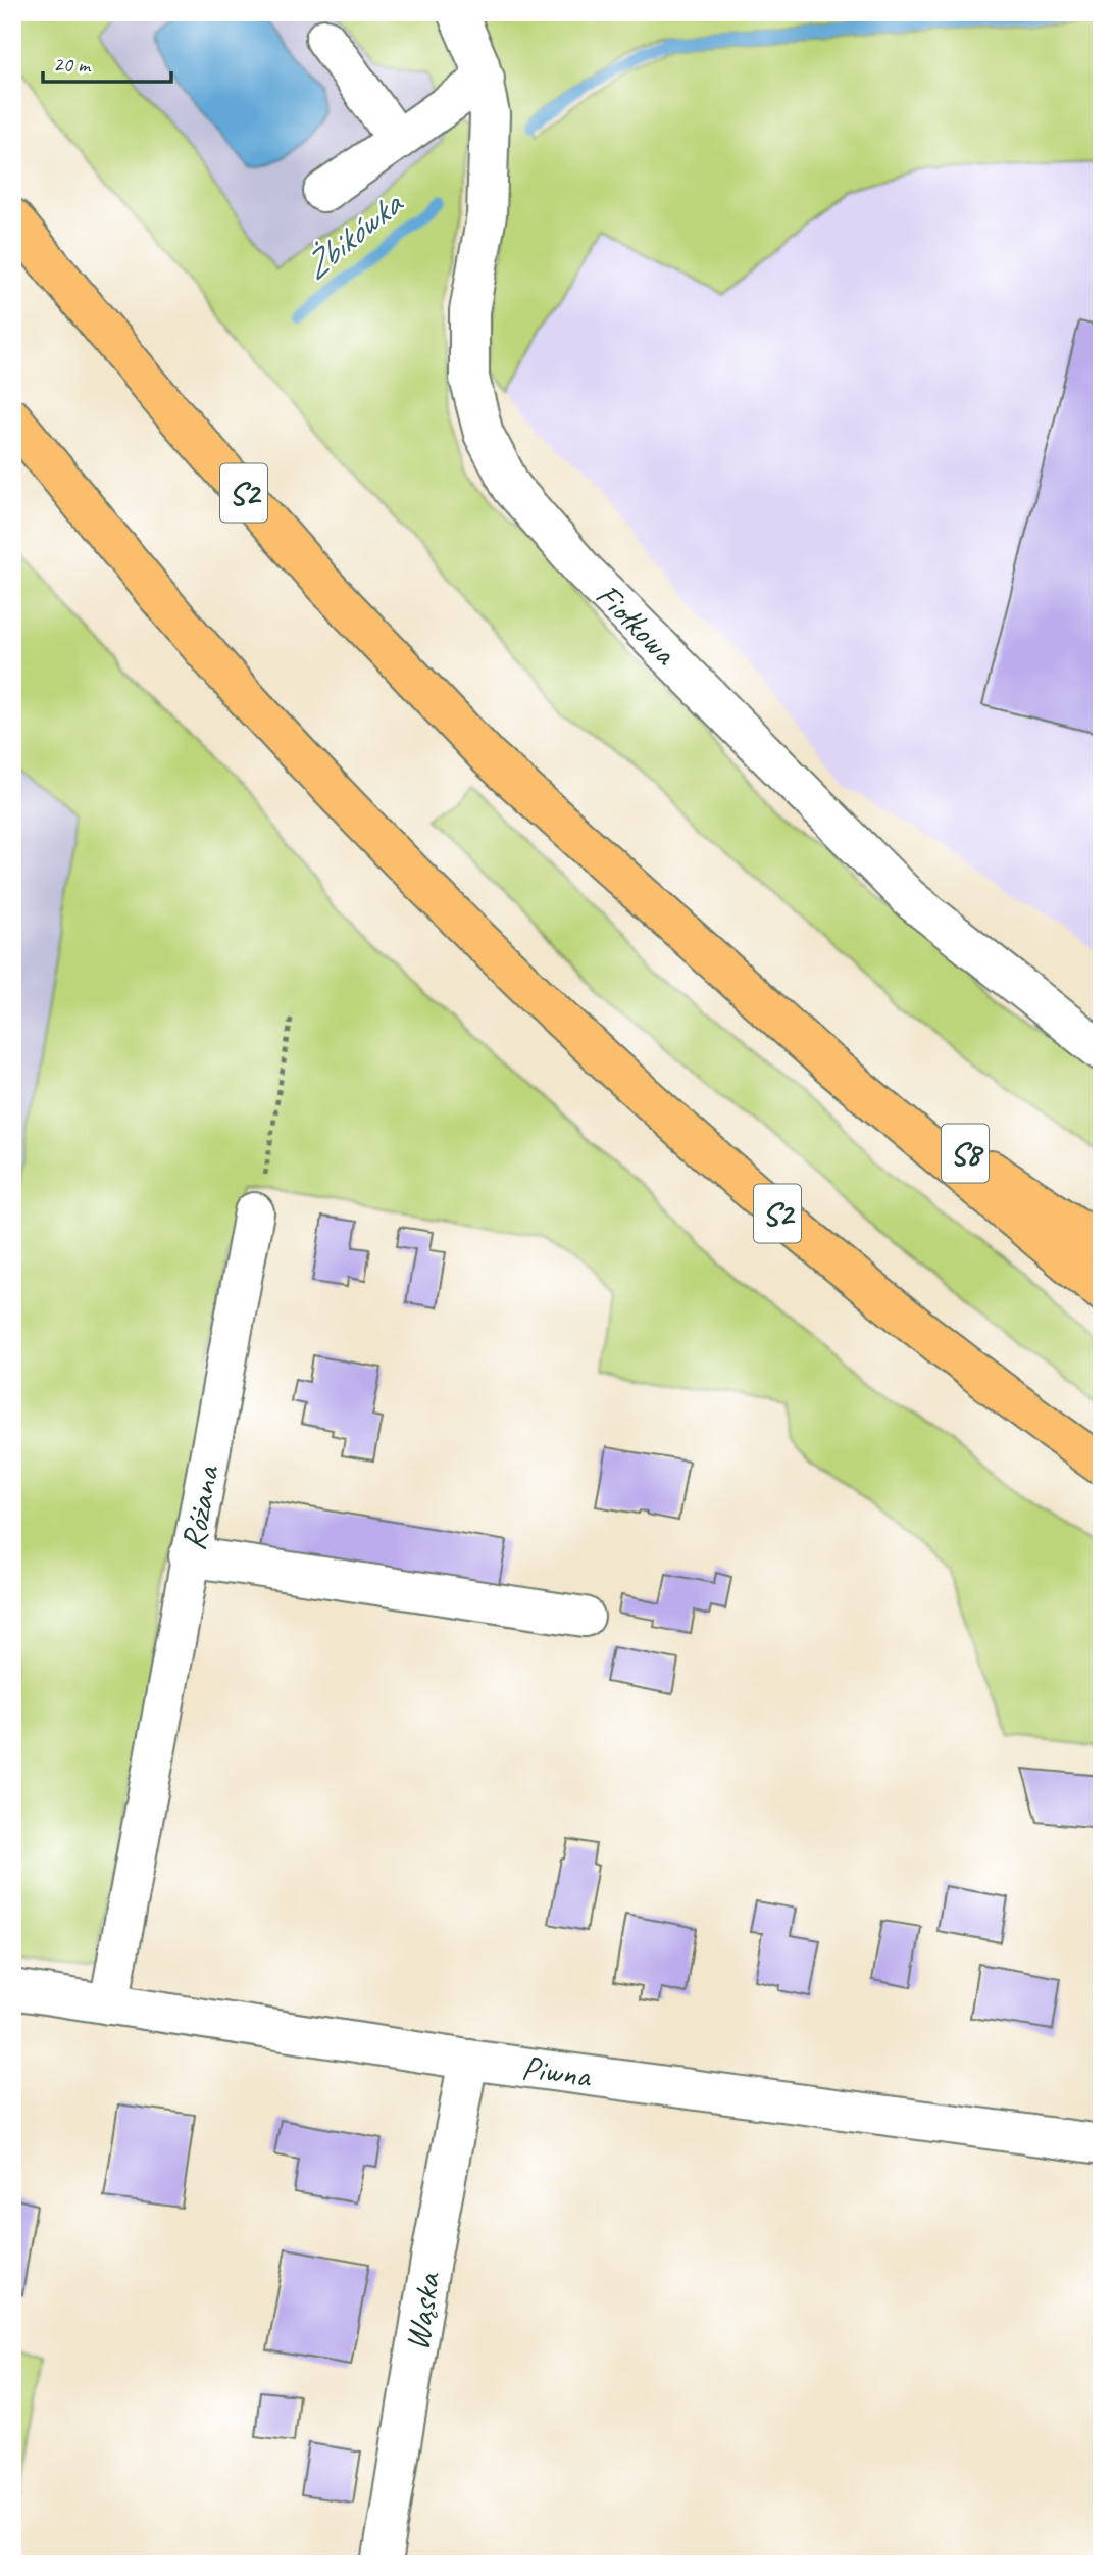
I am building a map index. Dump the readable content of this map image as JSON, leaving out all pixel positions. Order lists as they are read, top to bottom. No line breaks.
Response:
{"streets":{"highway":["S2","S8"],"street":["Fiołkowa","Różana","Piwna","Wąska"]},"crossings":[["S2","S8"],["Różana","Piwna"],["Piwna","Wąska"]],"water":["Żbikówka"],"scale_bar":"20 m"}
